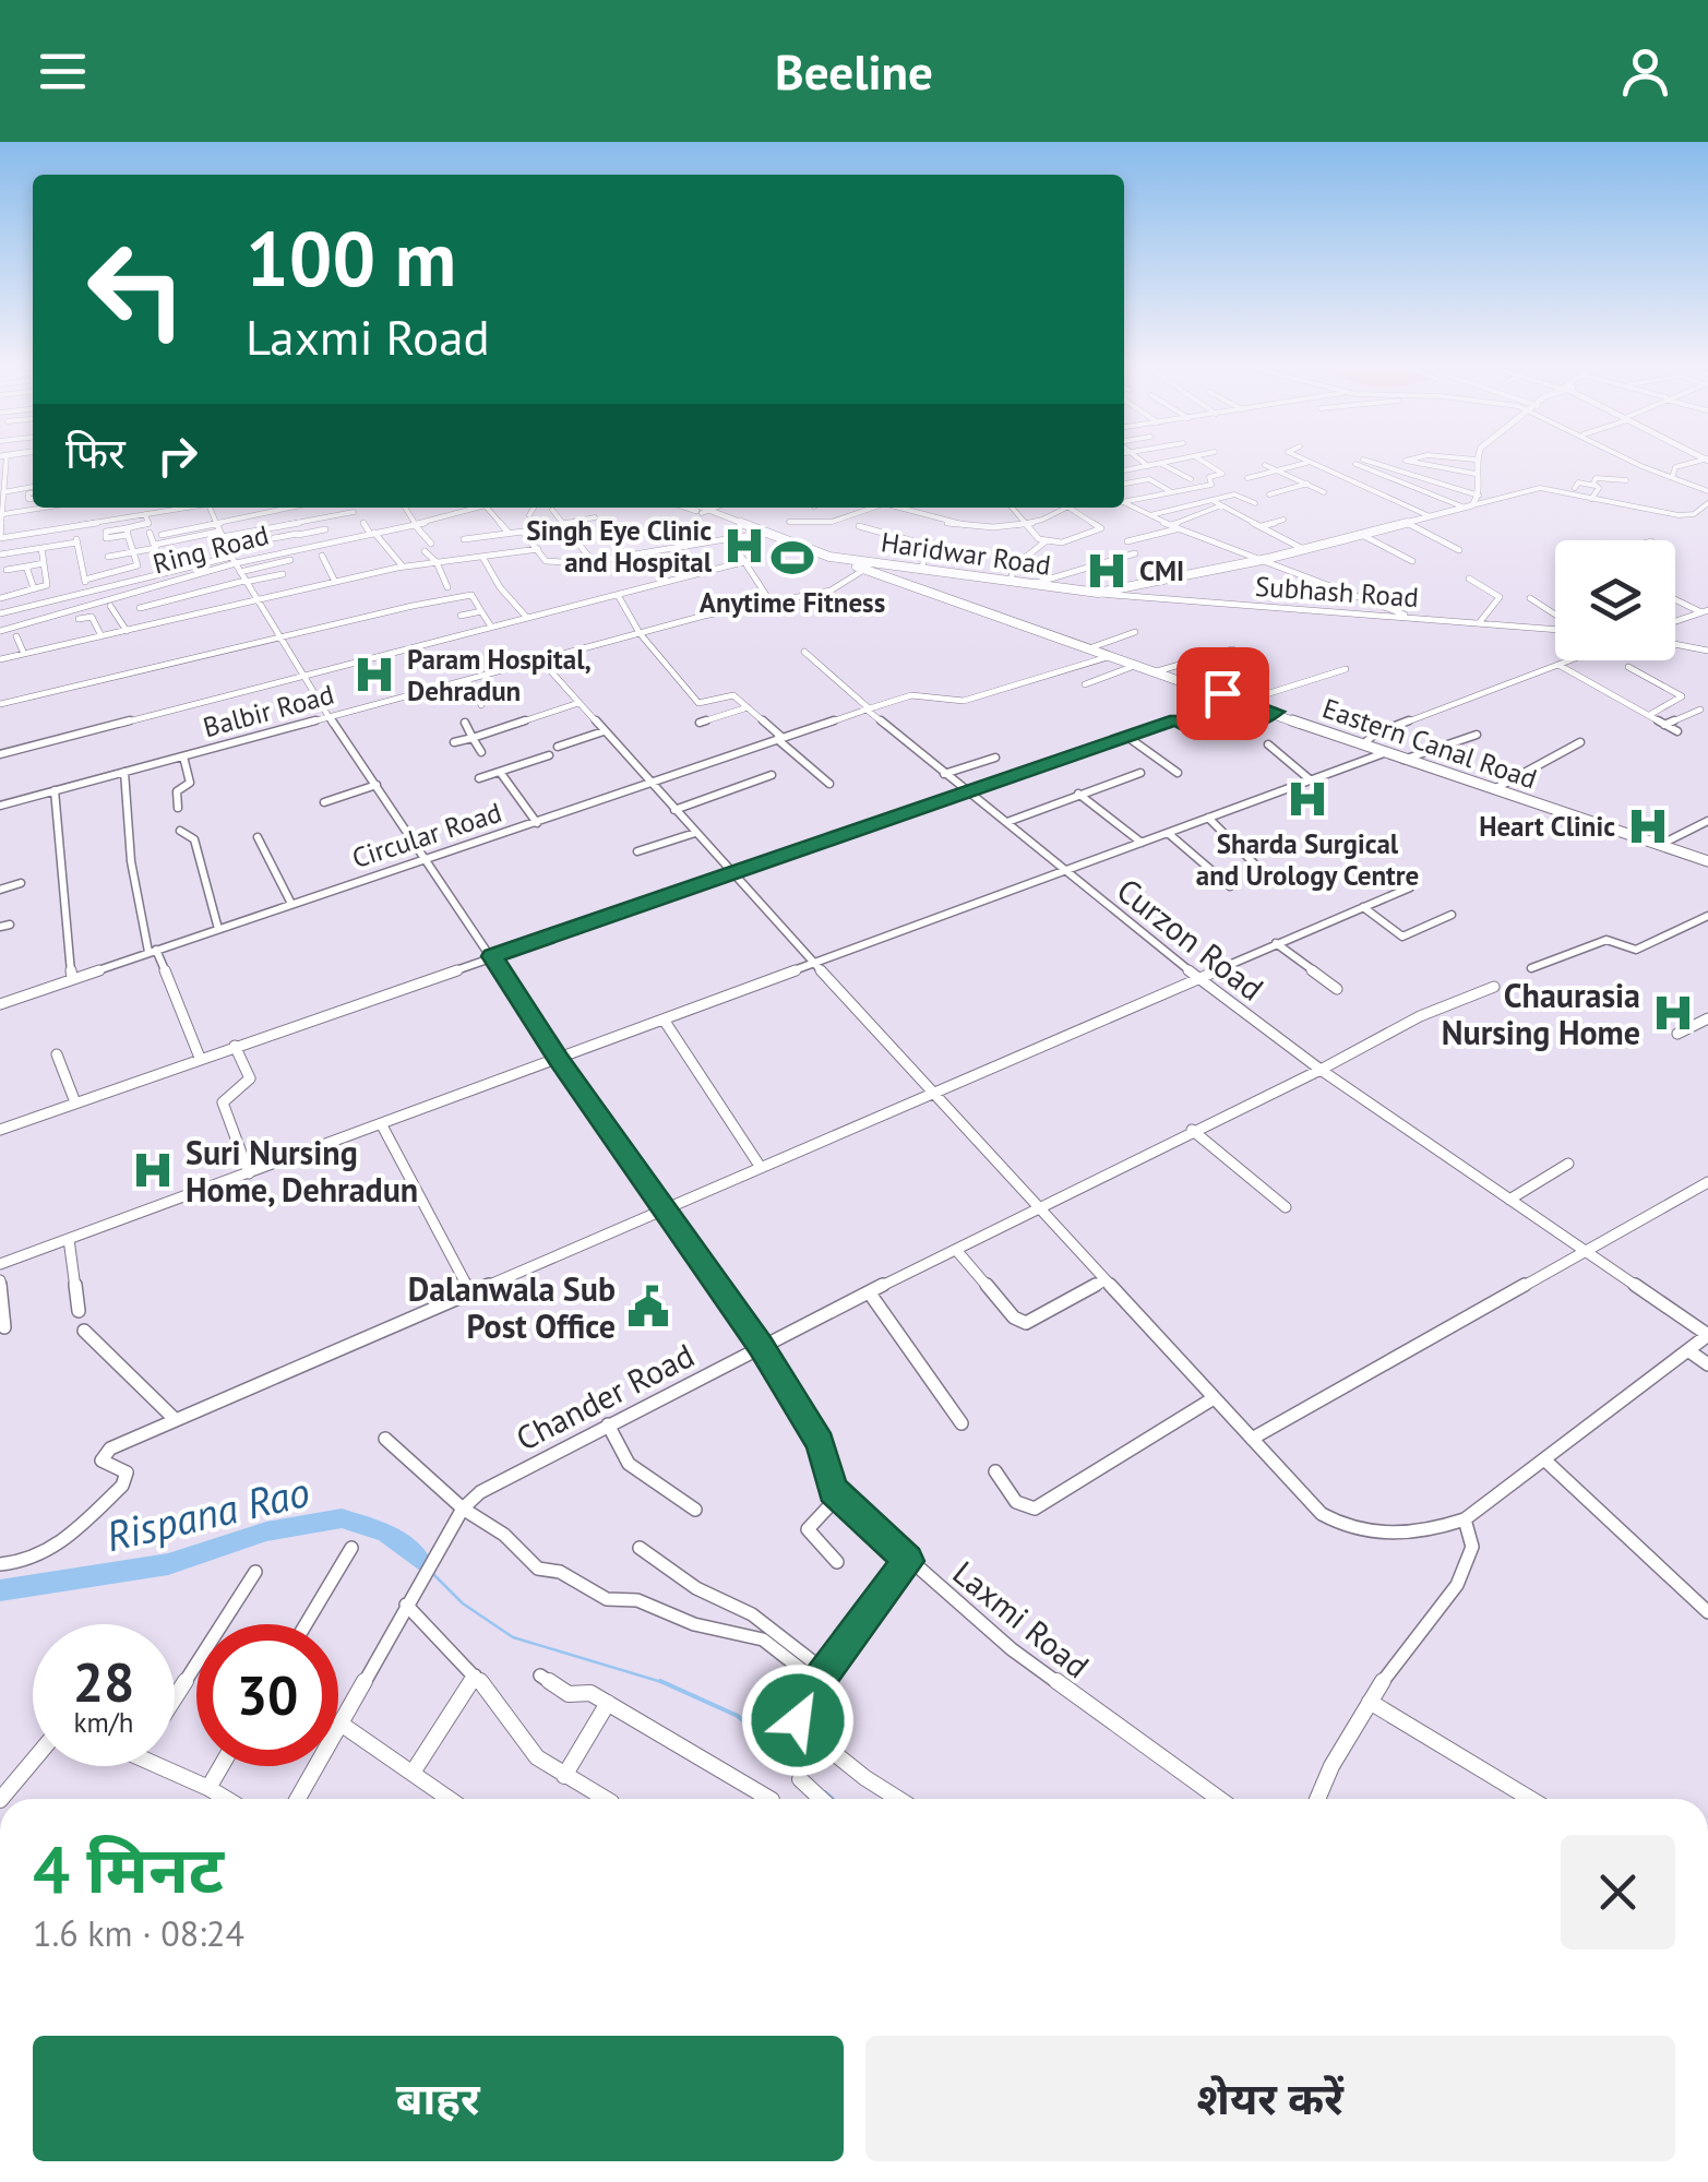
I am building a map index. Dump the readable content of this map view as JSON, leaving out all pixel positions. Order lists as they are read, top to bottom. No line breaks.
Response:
{"streets":{"main road":["Haridwar Road","Eastern Canal Road"],"street":["Ring Road","Subhash Road","Balbir Road","Circular Road","Curzon Road","Chander Road","Laxmi Road"]},"crossings":[["Ring Road","Laxmi Road"],["Haridwar Road","Subhash Road"],["Haridwar Road","Eastern Canal Road"],["Balbir Road","Laxmi Road"],["Circular Road","Curzon Road"],["Circular Road","Laxmi Road"],["Curzon Road","Chander Road"],["Chander Road","Laxmi Road"]],"water":["Rispana Rao"],"places":{"hospital":["Singh Eye Clinic and Hospital","CMI","Param Hospital, Dehradun","Sharda Surgical and Urology Centre","Heart Clinic","Chaurasia Nursing Home","Suri Nursing Home, Dehradun"],"sports":["Anytime Fitness"],"public building":["Dalanwala Sub Post Office"]},"page":{"header":"Beeline","turn":["100 m","Laxmi Road"],"then":"फिर","speed":"28 km/h","limit":"30","heading":["4 मिनट","1.6 km · 08:24"],"buttons":["बाहर","शेयर करें"]}}
